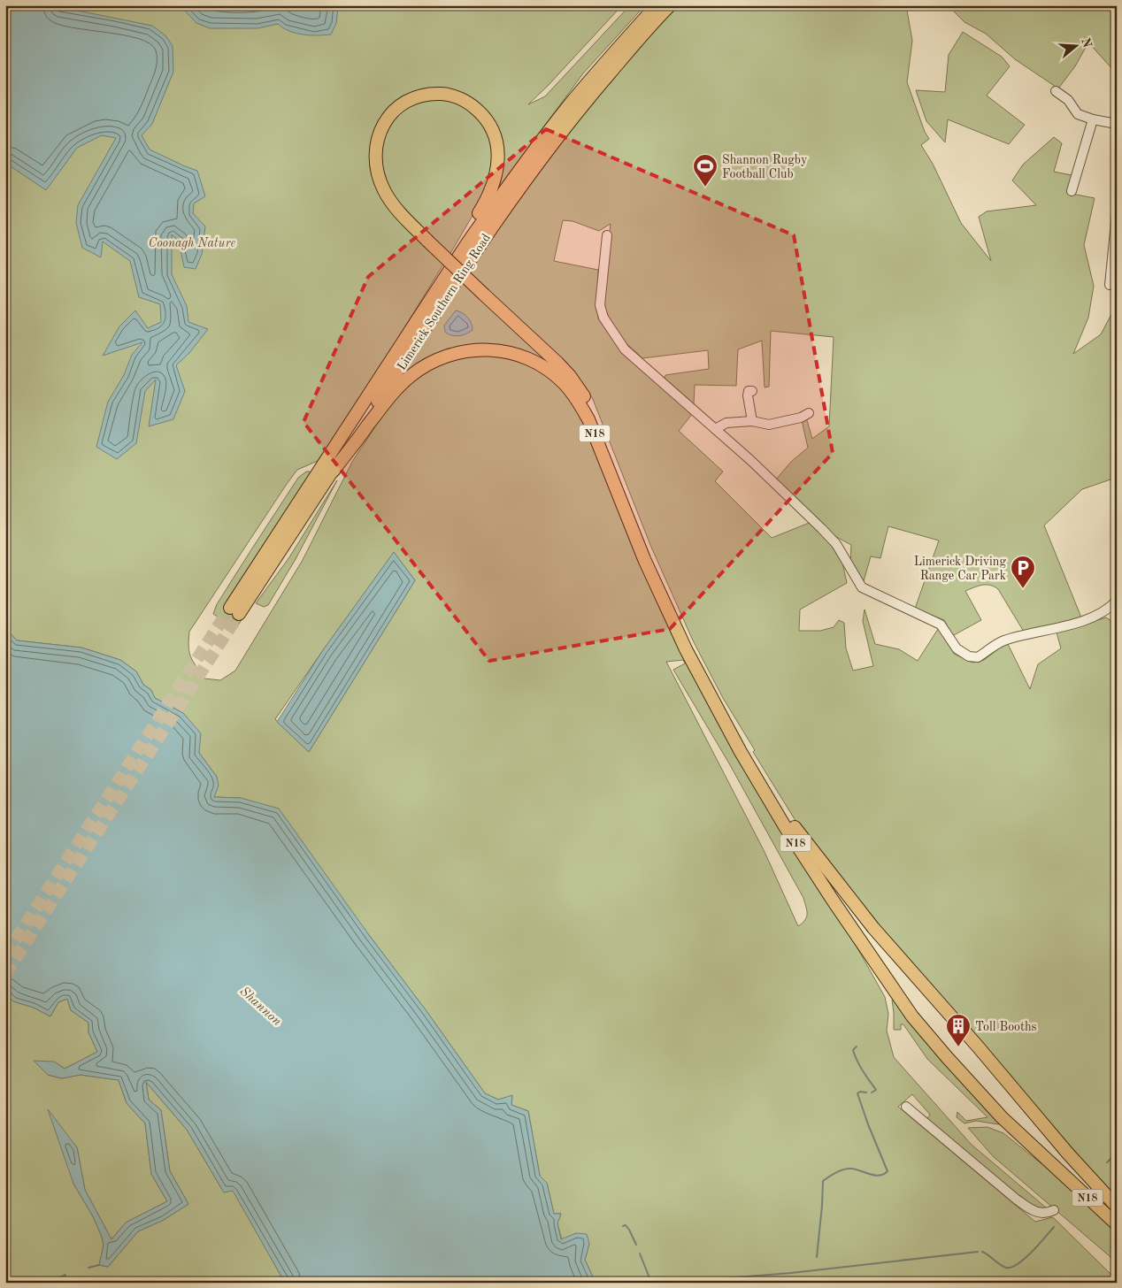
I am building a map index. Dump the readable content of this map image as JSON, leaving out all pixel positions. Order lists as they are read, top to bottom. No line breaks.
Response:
{"streets":{"highway":["Limerick Southern Ring Road","N18"]},"crossings":[["Limerick Southern Ring Road","N18"]],"water":["Shannon"],"parks":["Coonagh Nature"],"places":{"sports":["Shannon Rugby Football Club"],"parking":["Limerick Driving Range Car Park"],"building":["Toll Booths"]},"north":"right"}
